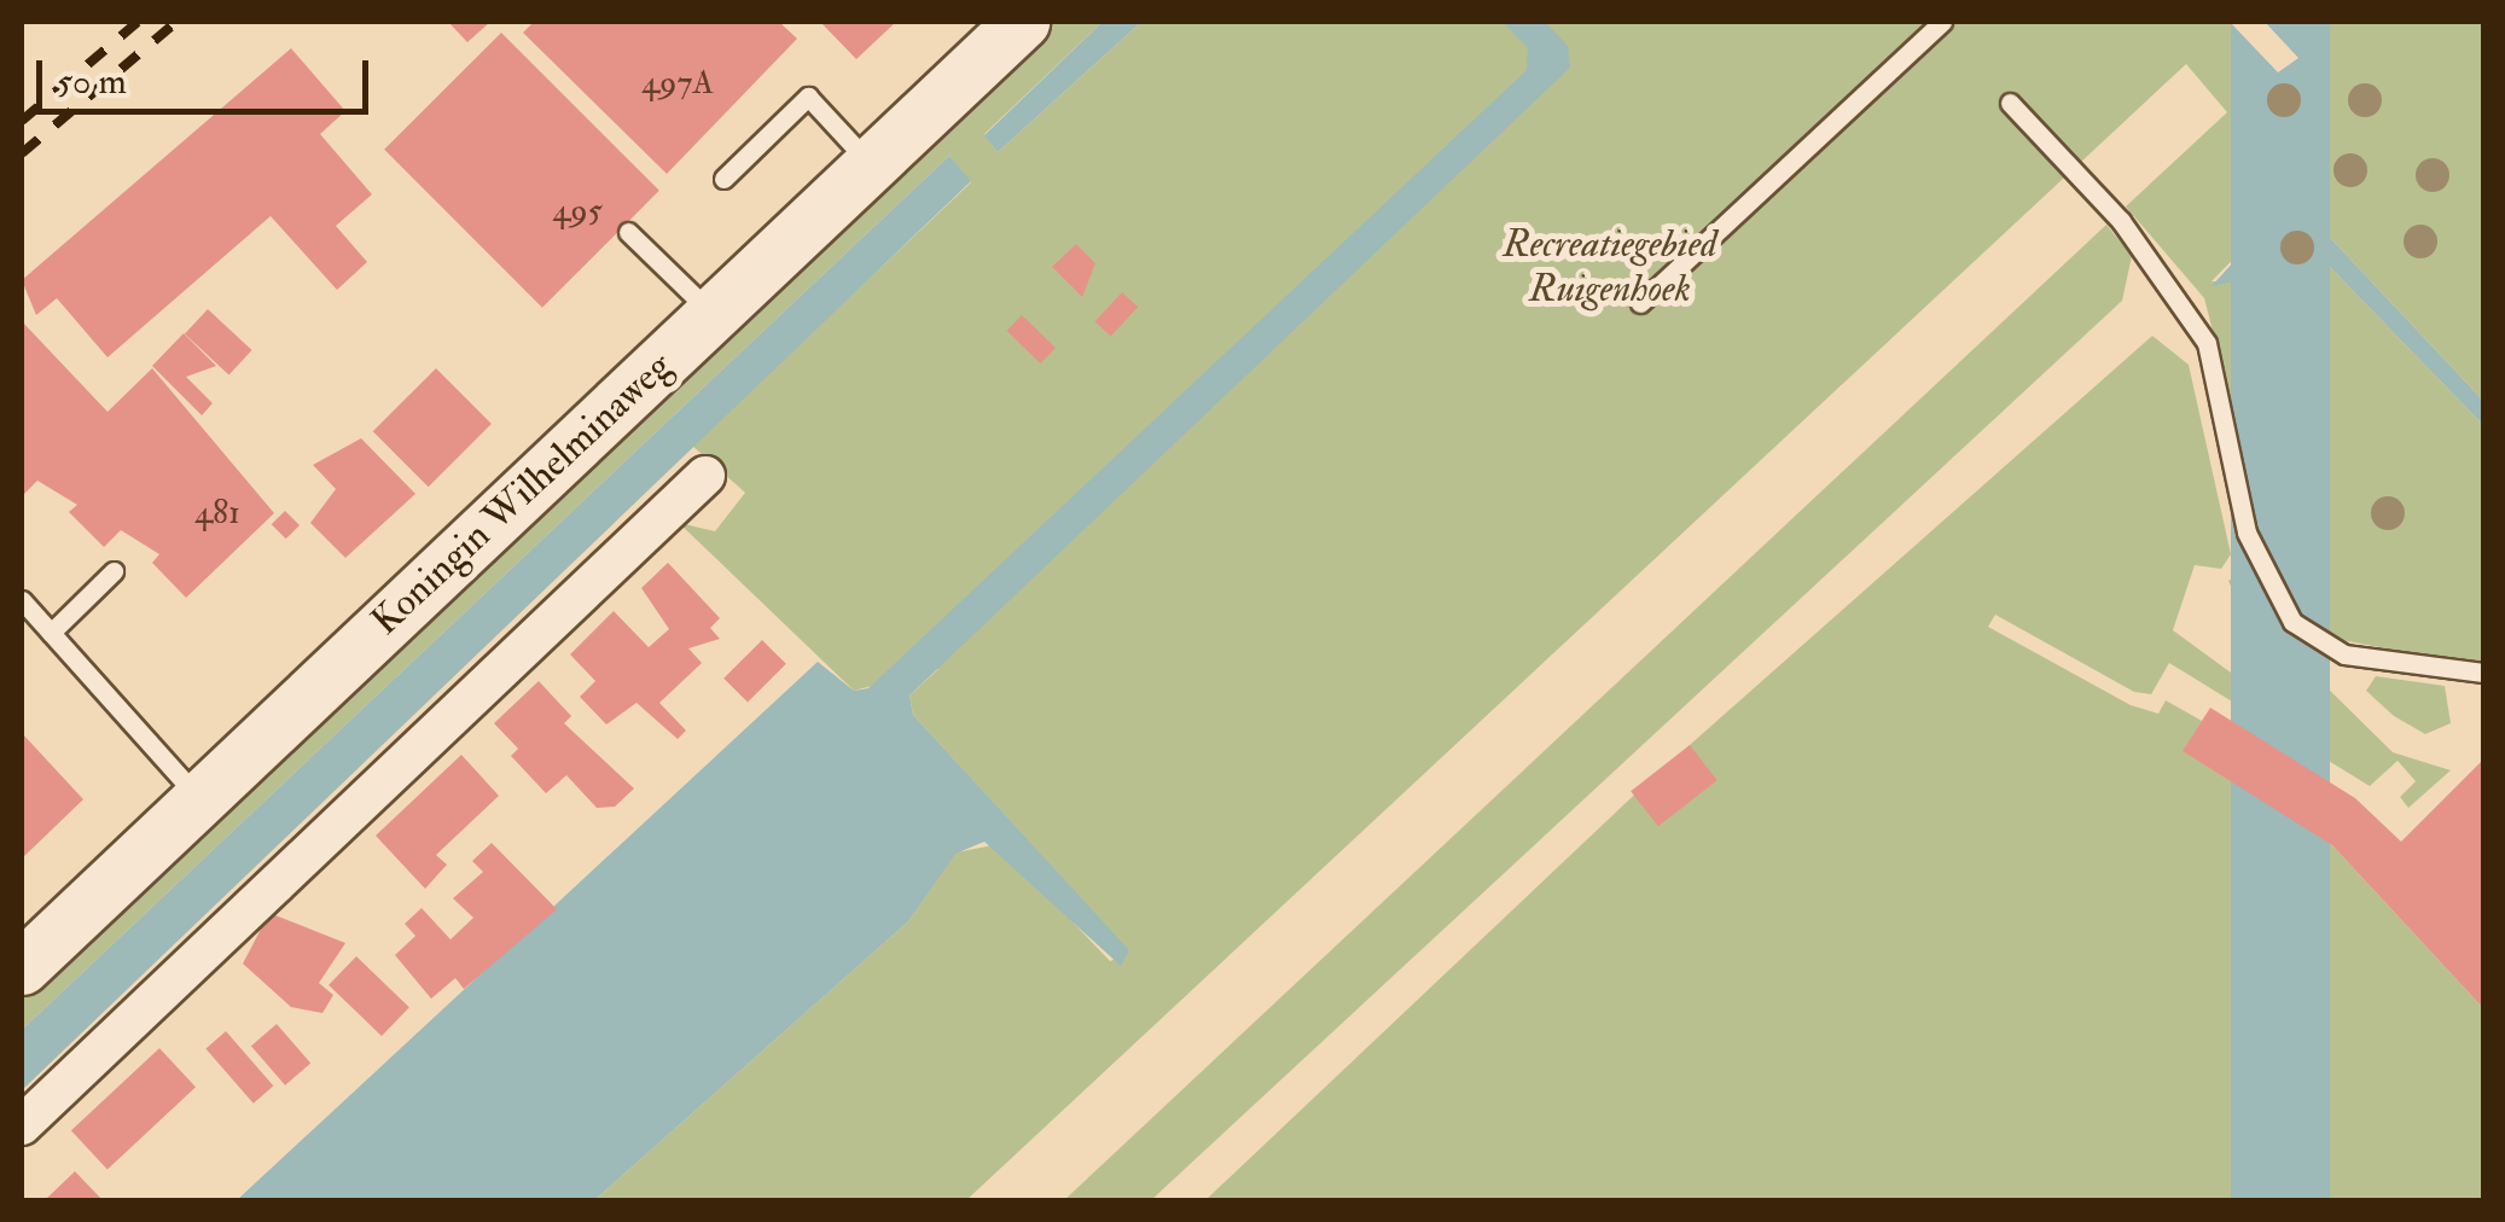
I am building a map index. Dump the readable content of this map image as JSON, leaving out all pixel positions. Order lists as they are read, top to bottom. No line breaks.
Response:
{"streets":{"main road":["Koningin Wilhelminaweg"]},"parks":["Recreatiegebied Ruigenhoek"],"house_numbers":["497A","495","481"],"scale_bar":"50 m"}
